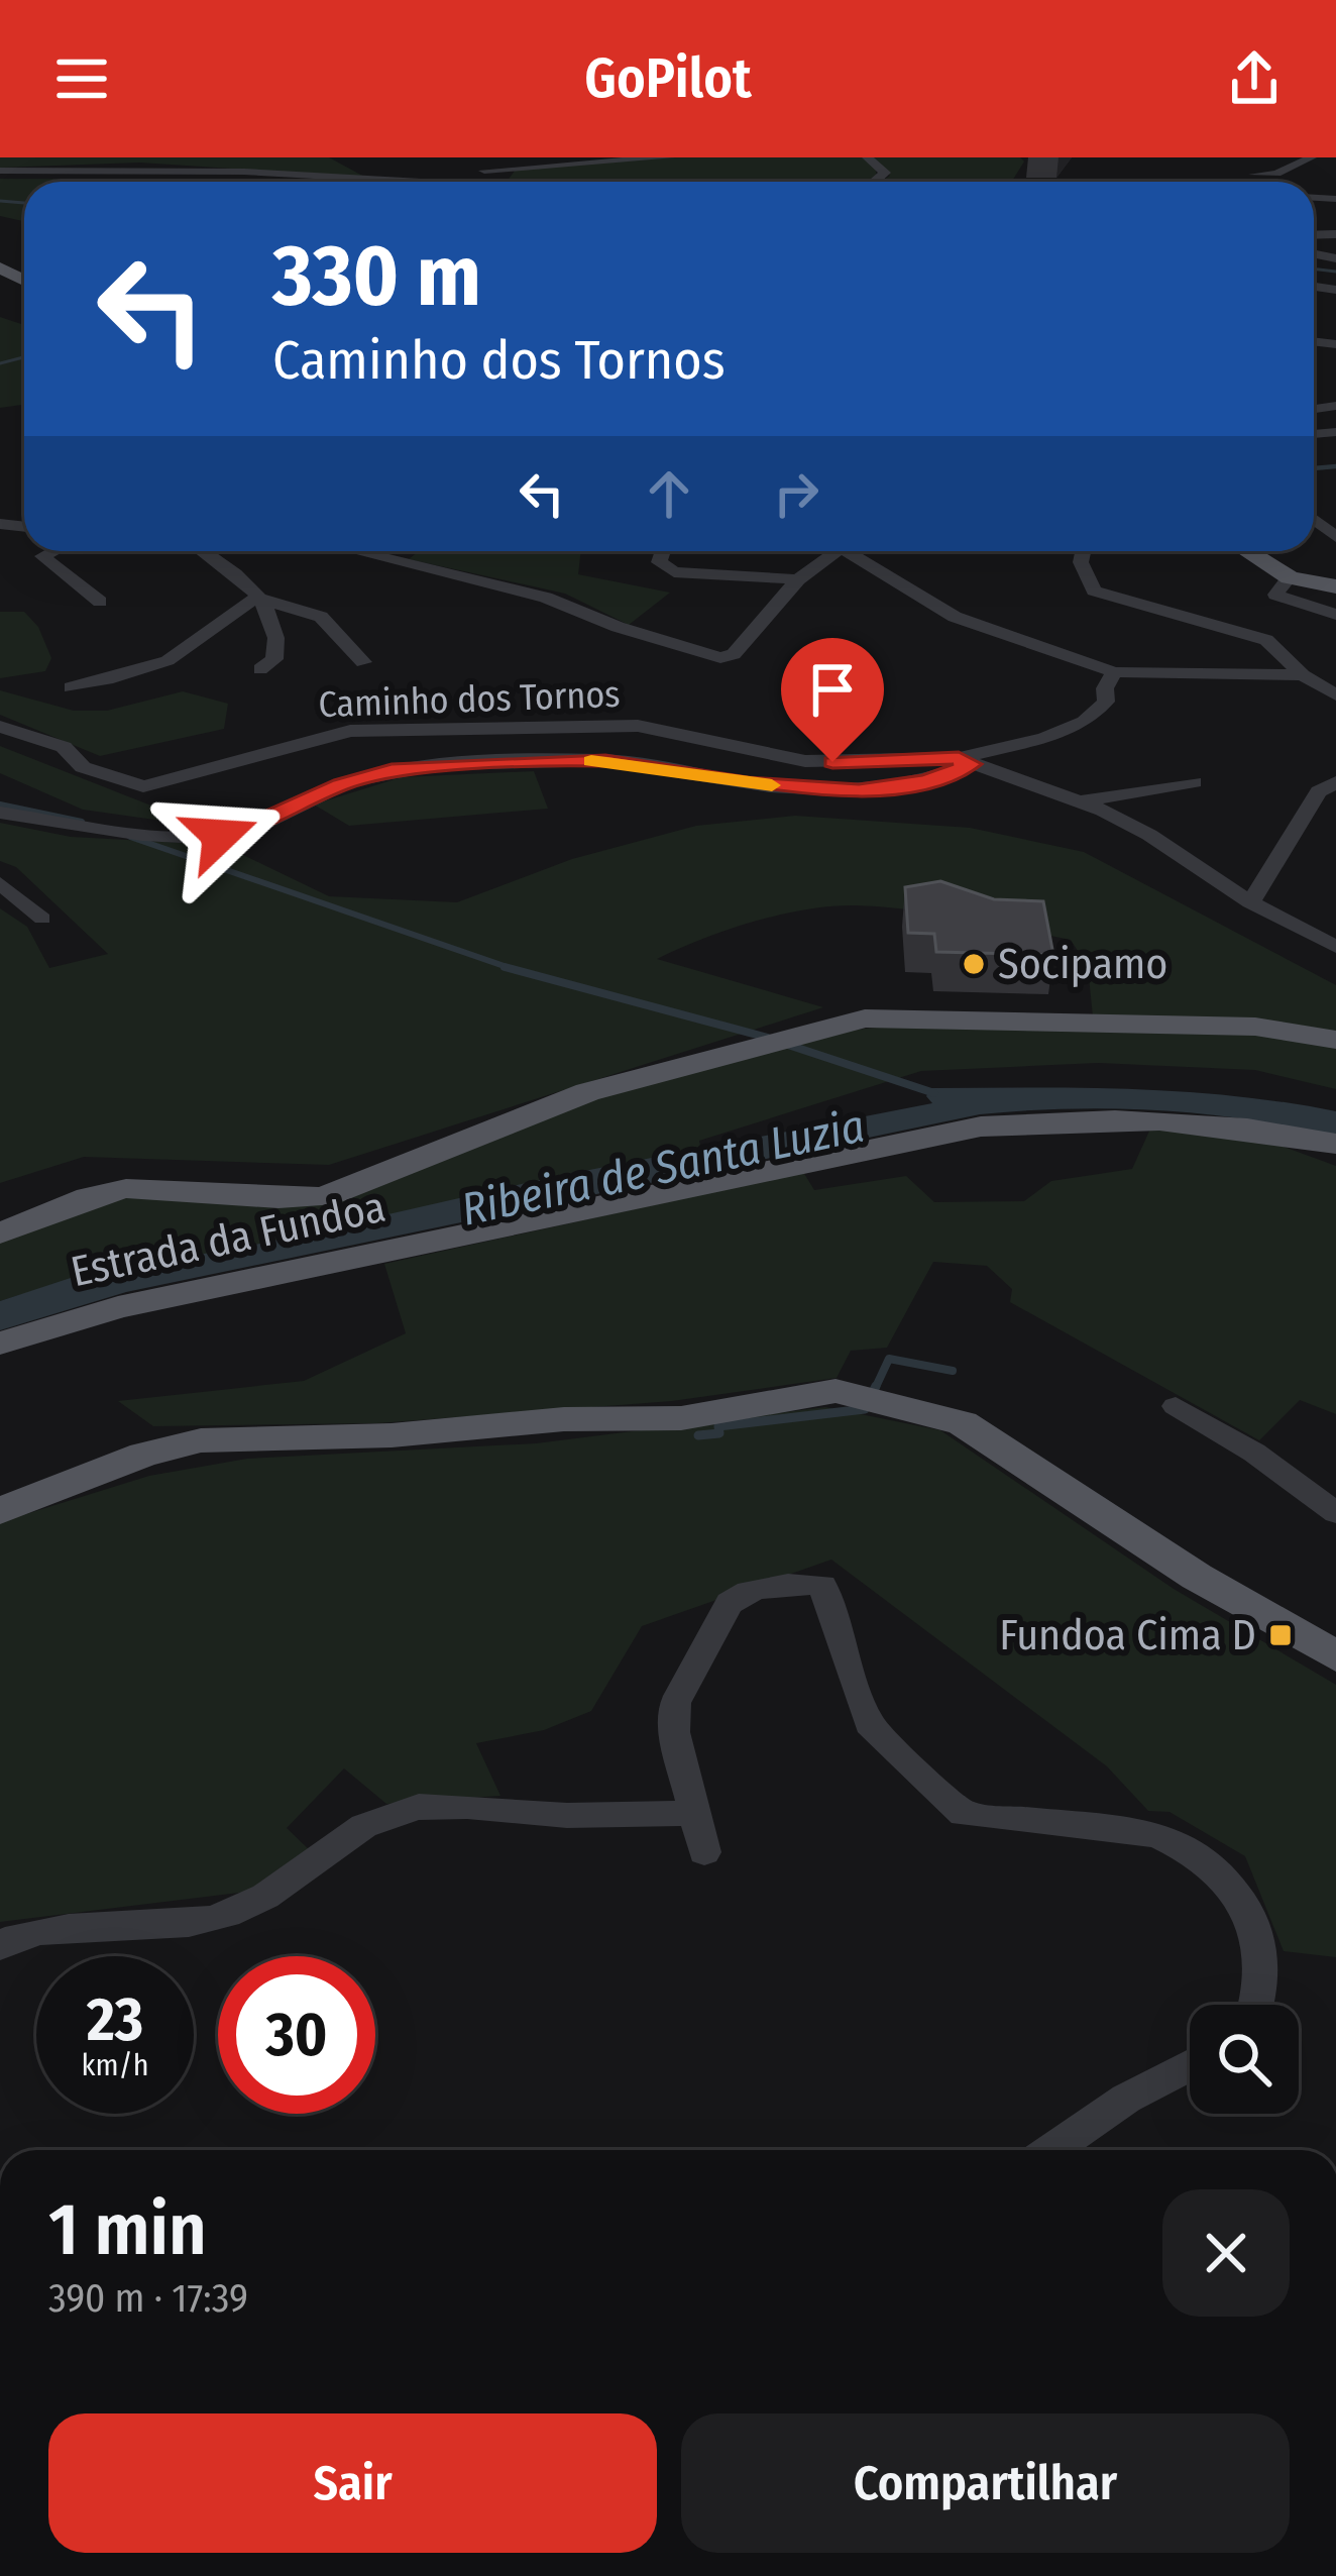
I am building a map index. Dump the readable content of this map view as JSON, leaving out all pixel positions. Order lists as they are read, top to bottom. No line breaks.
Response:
{"streets":{"main road":["Estrada da Fundoa"],"street":["Caminho dos Tornos"]},"water":["Ribeira de Santa Luzia"],"places":{"other":["Socipamo"],"transit":["Fundoa Cima D"]},"page":{"header":"GoPilot","turn":["330 m","Caminho dos Tornos"],"speed":"23 km/h","limit":"30","heading":["1 min","390 m · 17:39"],"buttons":["Sair","Compartilhar"]}}
